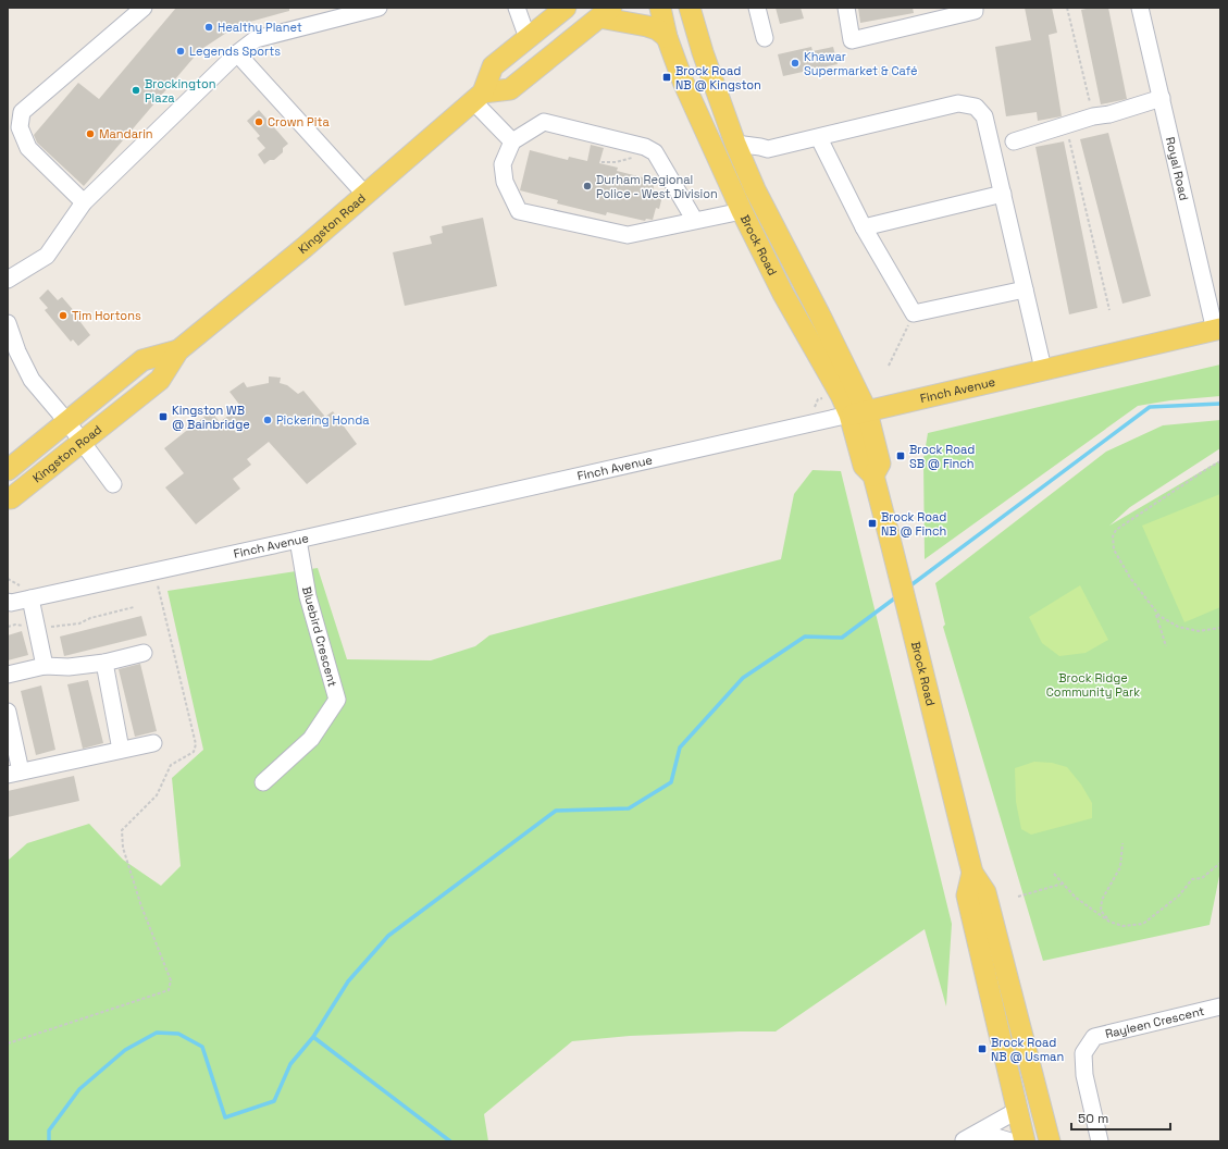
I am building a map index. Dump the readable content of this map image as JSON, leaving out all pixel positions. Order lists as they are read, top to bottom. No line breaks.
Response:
{"streets":{"main road":["Kingston Road","Brock Road","Finch Avenue"],"street":["Royal Road","Bluebird Crescent","Rayleen Crescent"]},"crossings":[["Royal Road","Finch Avenue"],["Brock Road","Finch Avenue"],["Finch Avenue","Bluebird Crescent"]],"parks":["Brock Ridge Community Park"],"places":{"other":["Healthy Planet","Legends Sports","Khawar Supermarket & Café","Brockington Plaza","Crown Pita","Mandarin","Durham Regional Police - West Division","Tim Hortons","Pickering Honda"],"transit":["Brock Road NB @ Kingston","Kingston WB @ Bainbridge","Brock Road SB @ Finch","Brock Road NB @ Finch","Brock Road NB @ Usman"]},"scale_bar":"50 m"}
